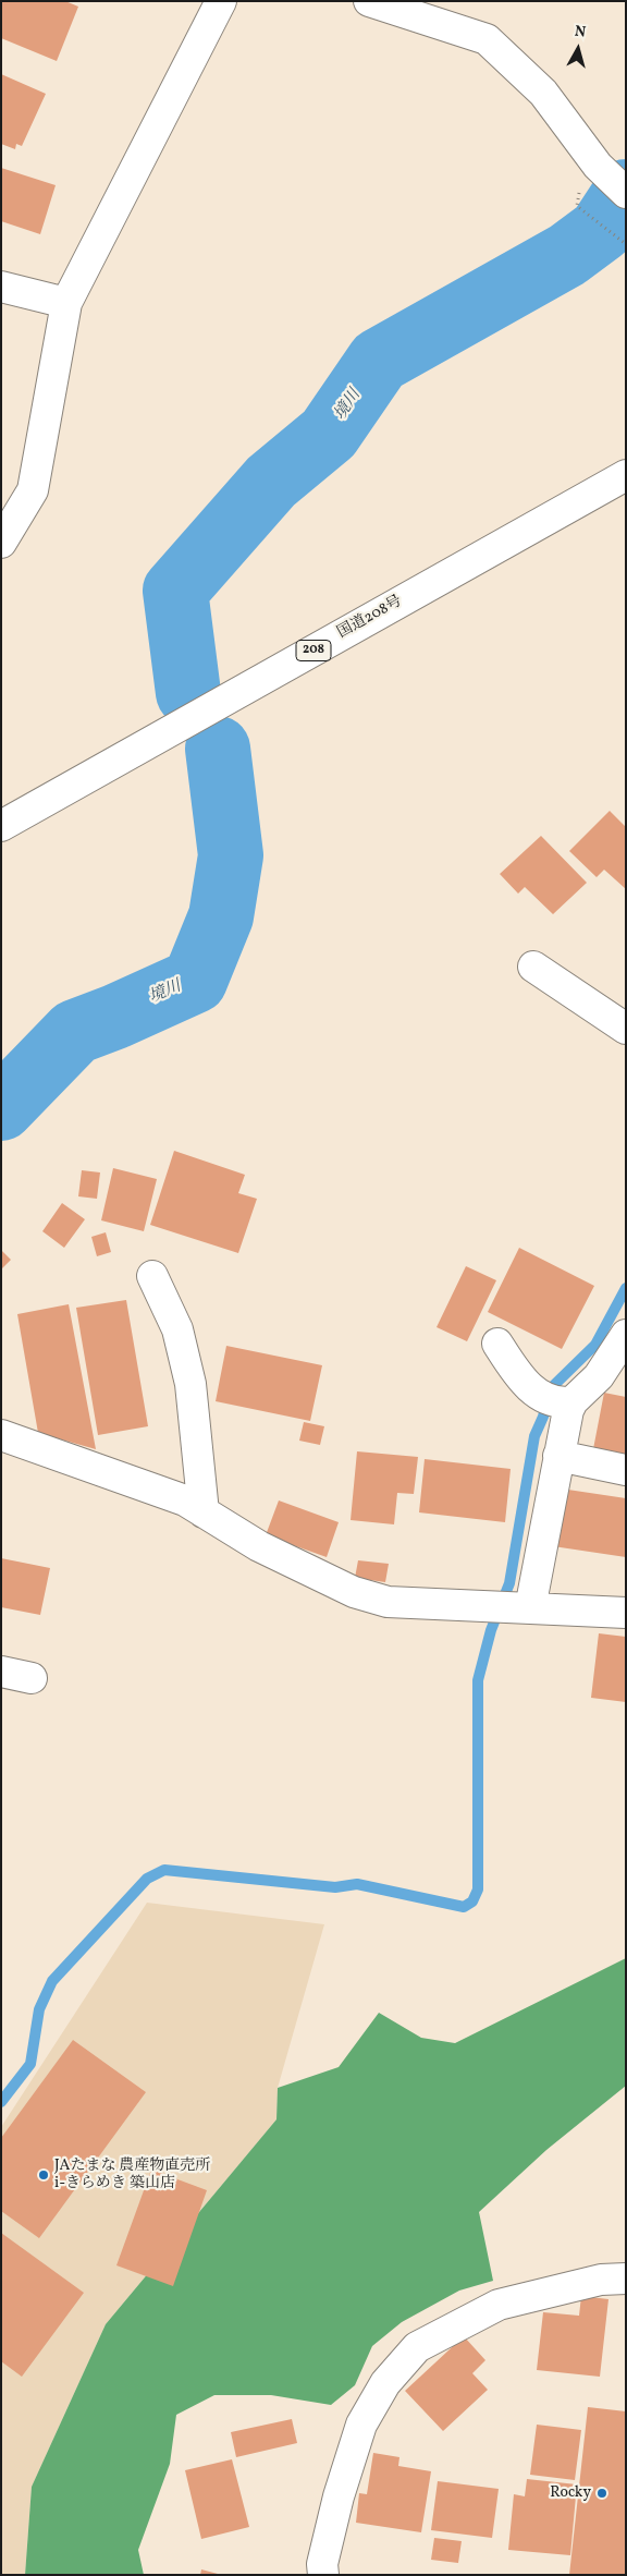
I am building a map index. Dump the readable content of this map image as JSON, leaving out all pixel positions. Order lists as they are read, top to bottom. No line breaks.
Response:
{"streets":{"main road":["国道208号","208"]},"water":["境川"],"places":["JAたまな 農産物直売所 i-きらめき 築山店","Rocky"],"north":"top"}
